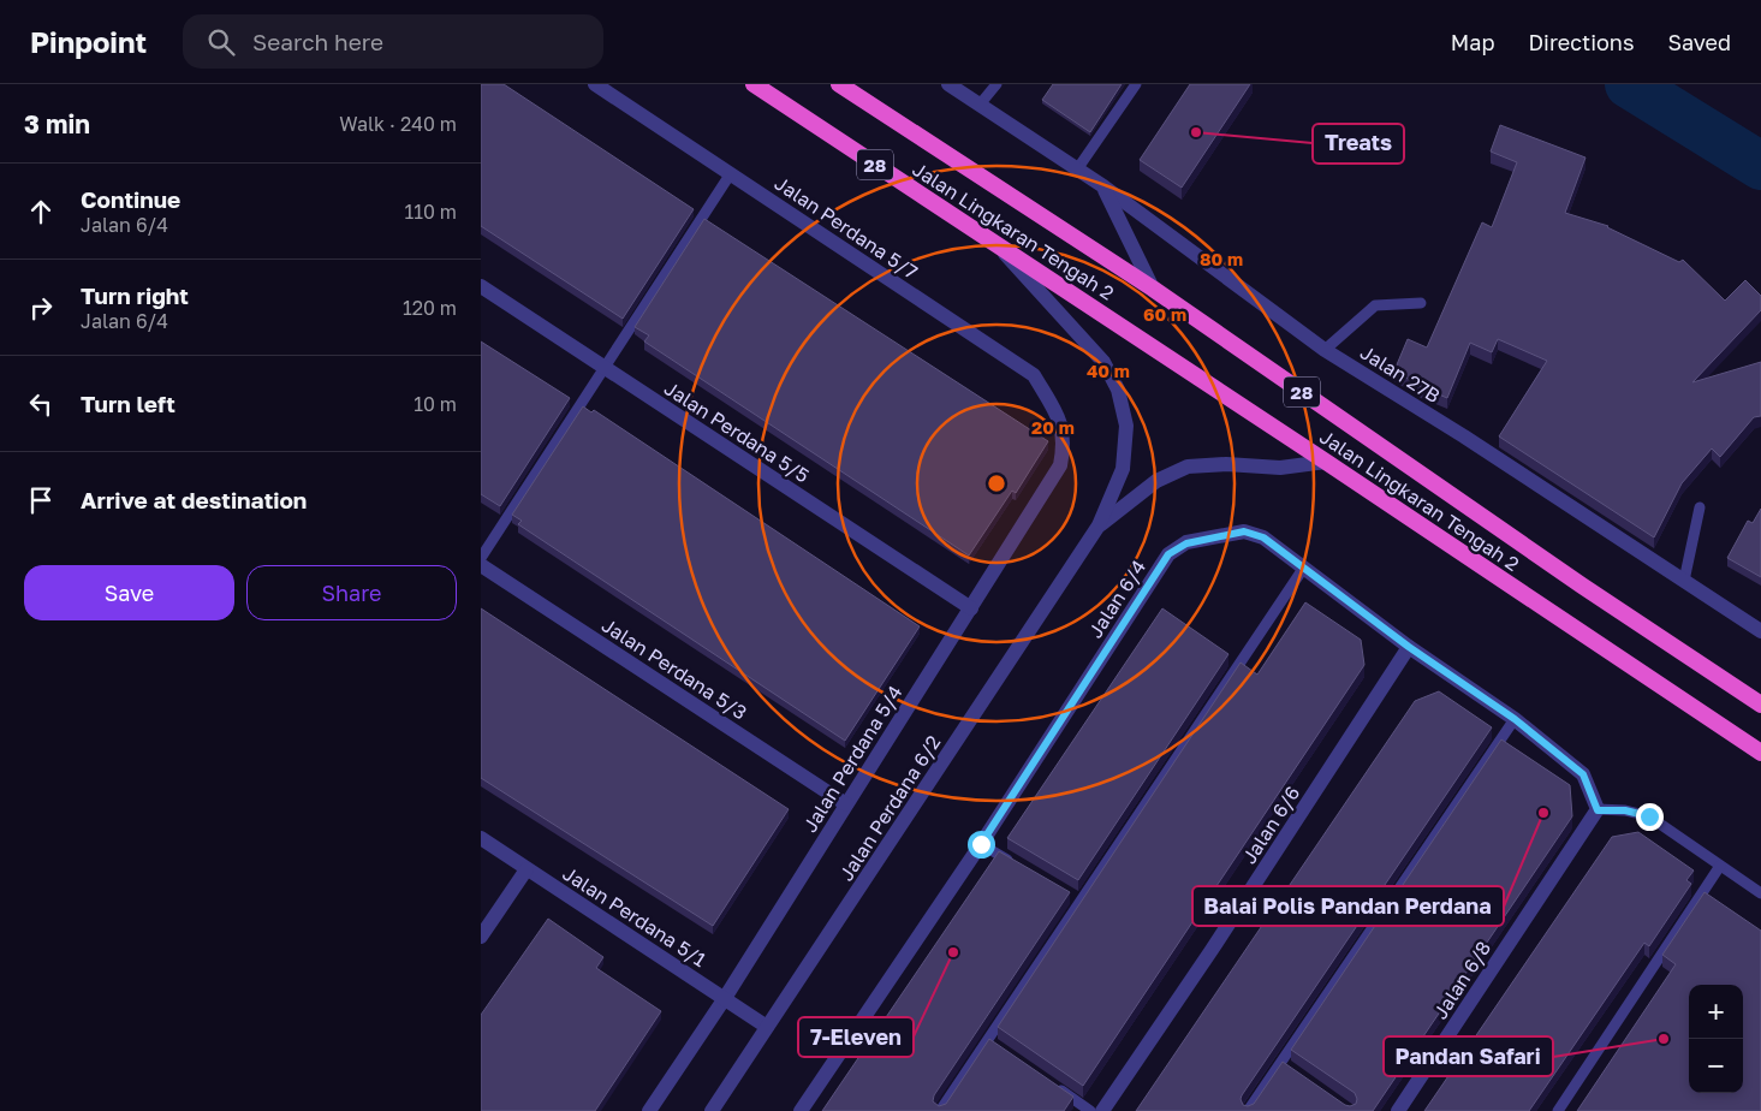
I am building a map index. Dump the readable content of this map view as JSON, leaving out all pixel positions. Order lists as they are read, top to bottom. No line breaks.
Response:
{"streets":{"highway":["28","Jalan Lingkaran Tengah 2"],"street":["Jalan Perdana 5/7","Jalan 27B","Jalan Perdana 5/5","Jalan 6/4","Jalan Perdana 5/3","Jalan Perdana 5/4","Jalan Perdana 6/2","Jalan 6/6","Jalan Perdana 5/1","Jalan 6/8"]},"crossings":[["Jalan Perdana 5/7","Jalan Perdana 5/4"],["Jalan Lingkaran Tengah 2","Jalan Perdana 6/2"],["Jalan Perdana 5/5","Jalan Perdana 5/4"],["Jalan 6/4","Jalan 6/6"],["Jalan 6/4","Jalan 6/8"],["Jalan Perdana 5/3","Jalan Perdana 5/4"],["Jalan Perdana 5/4","Jalan Perdana 5/1"],["Jalan Perdana 6/2","Jalan Perdana 5/1"]],"places":["Treats","Balai Polis Pandan Perdana","7-Eleven","Pandan Safari"],"page":{"header":"Pinpoint","search":"Search here","nav":["Map","Directions","Saved"],"heading":["3 min","Walk · 240 m"],"list":[["Continue","Jalan 6/4","110 m"],["Turn right","Jalan 6/4","120 m"],["Turn left","10 m"],"Arrive at destination"],"buttons":["Save","Share"],"map_buttons":["+","−"]},"rings":["80 m","60 m","40 m","20 m"]}
